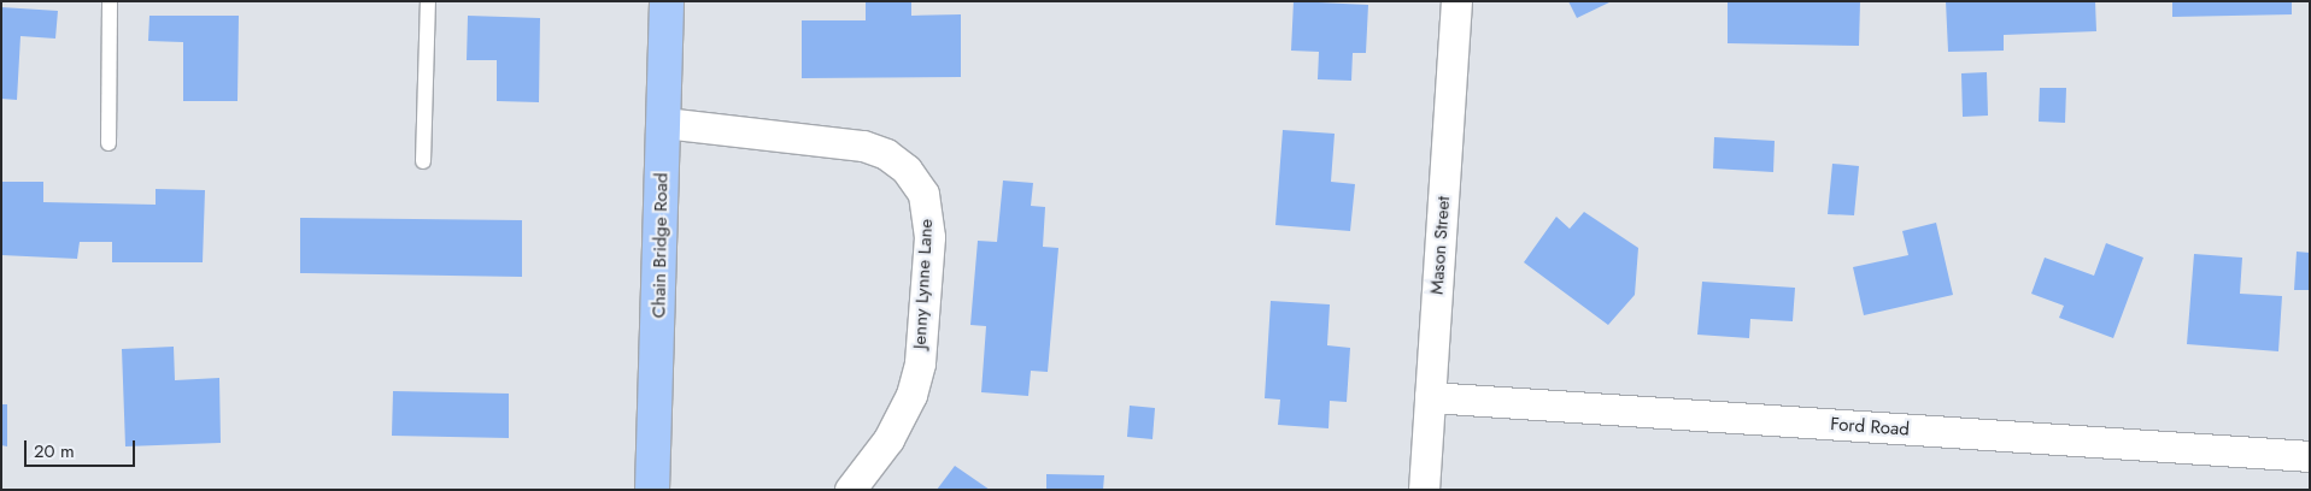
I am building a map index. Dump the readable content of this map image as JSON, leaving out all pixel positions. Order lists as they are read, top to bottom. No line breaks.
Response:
{"streets":{"main road":["Chain Bridge Road"],"street":["Mason Street","Jenny Lynne Lane","Ford Road"]},"crossings":[["Chain Bridge Road","Jenny Lynne Lane"],["Mason Street","Ford Road"]],"scale_bar":"20 m"}
